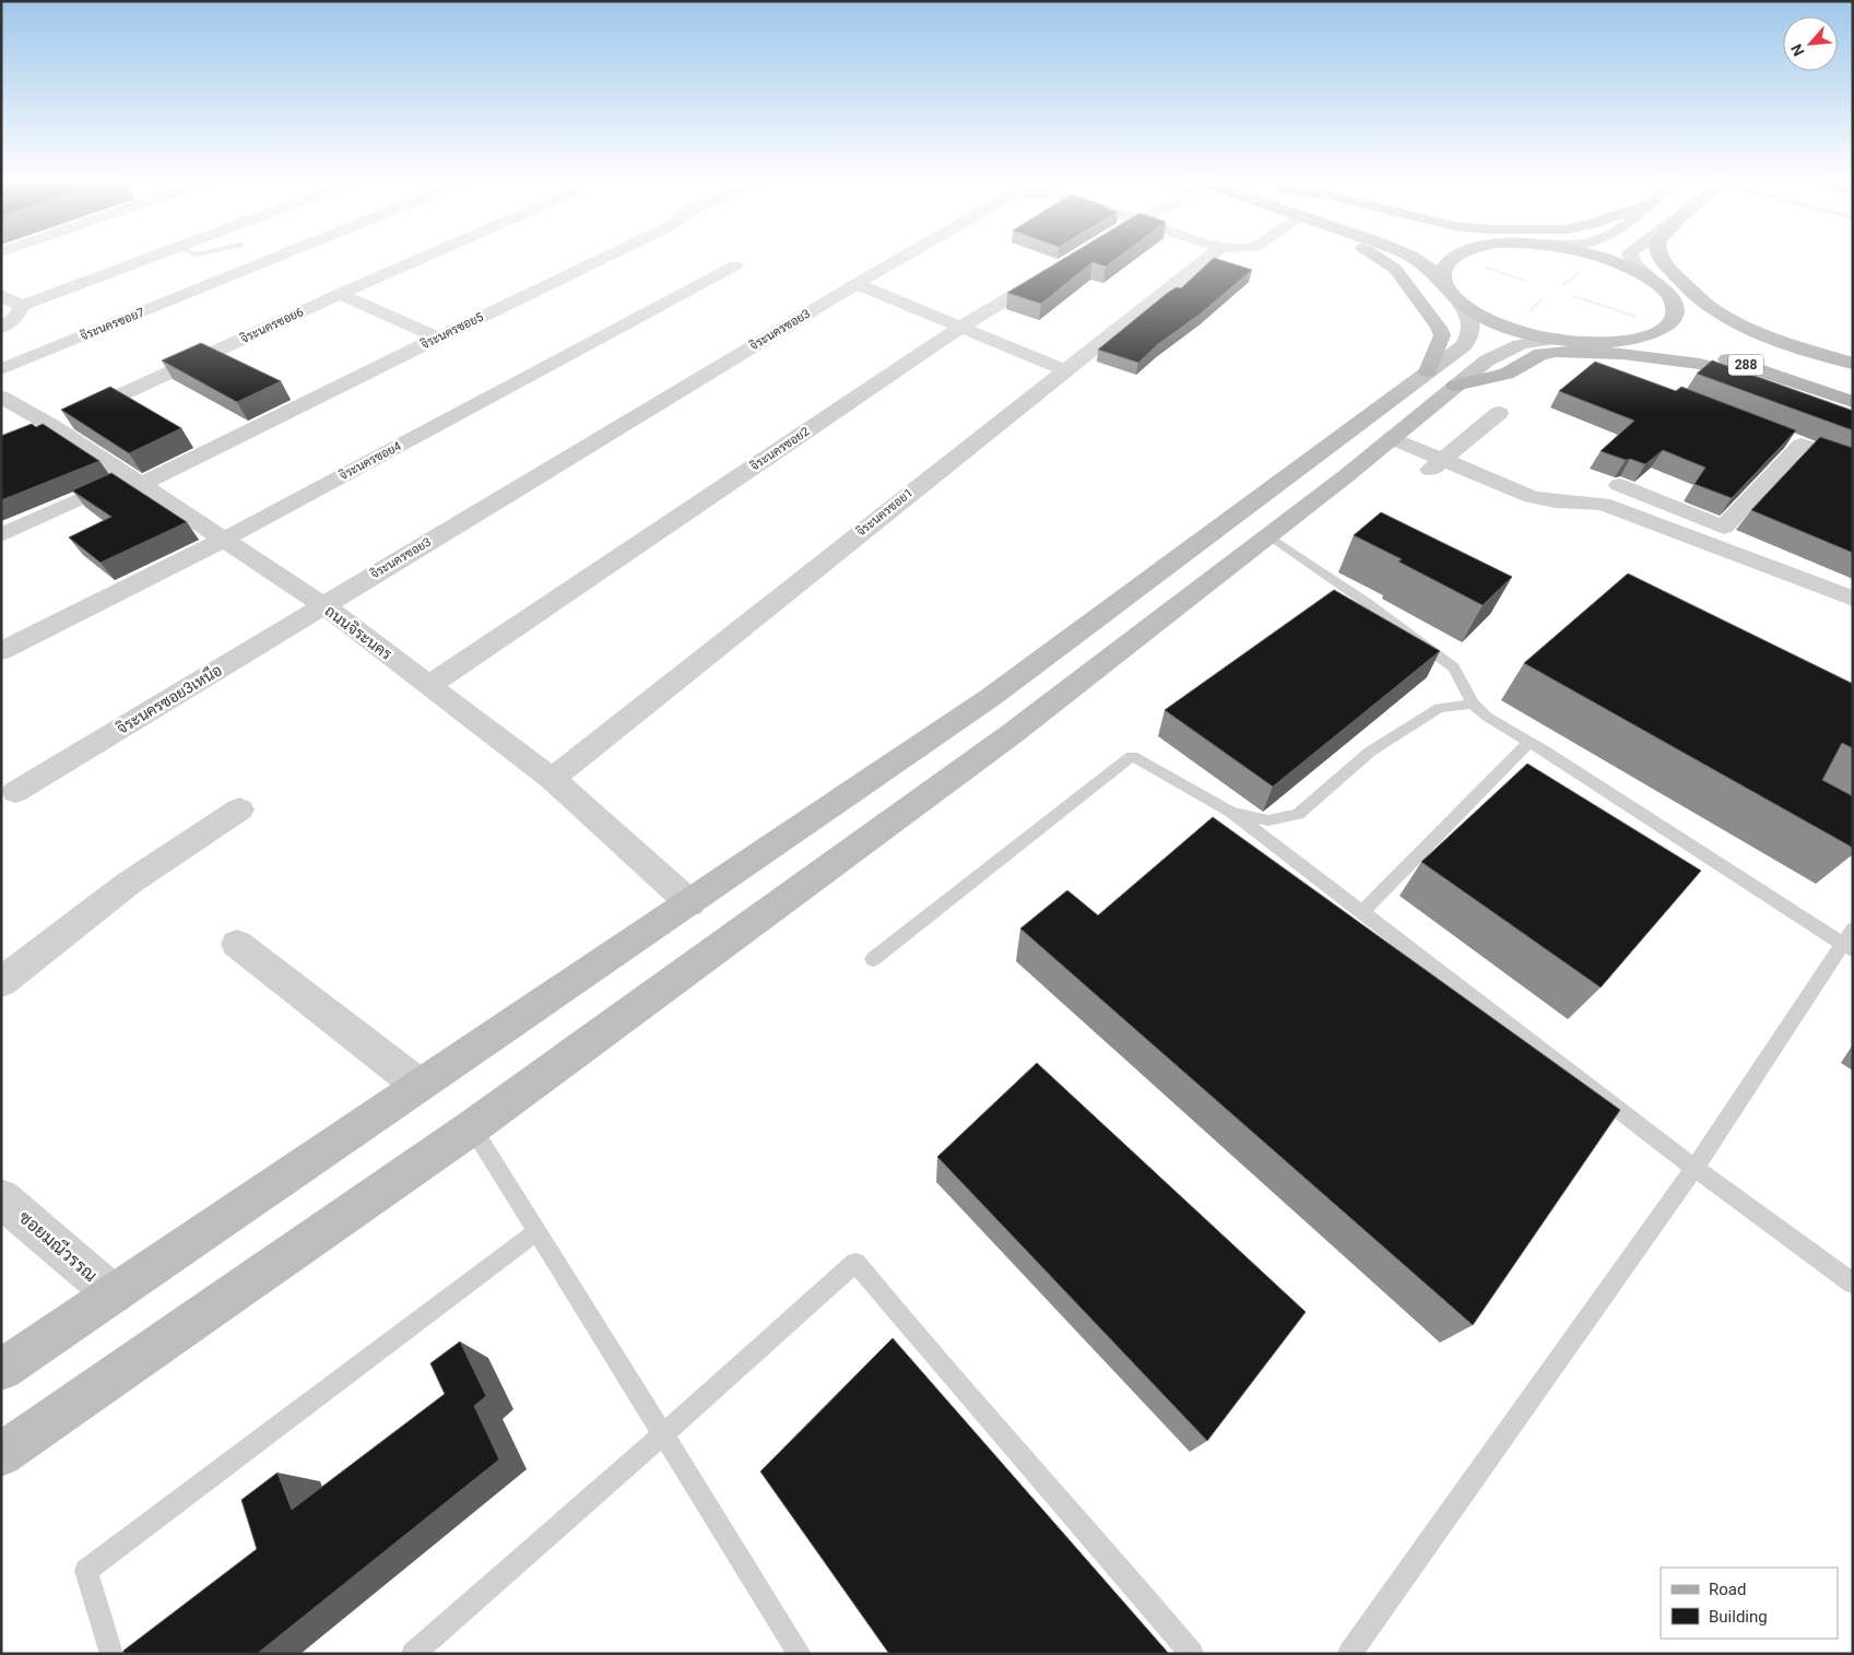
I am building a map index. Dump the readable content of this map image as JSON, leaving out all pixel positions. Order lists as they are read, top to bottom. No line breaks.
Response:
{"streets":{"main road":["288"],"street":["จิระนครซอย7","จิระนครซอย6","จิระนครซอย3","จิระนครซอย5","จิระนครซอย2","จิระนครซอย4","จิระนครซอย1","ถนนจิระนคร","จิระนครซอย3เหนือ","ซอยมณีวรรณ"]},"crossings":[["จิระนครซอย6","ถนนจิระนคร"],["จิระนครซอย3","ถนนจิระนคร"],["จิระนครซอย3","จิระนครซอย3เหนือ"],["จิระนครซอย5","ถนนจิระนคร"],["จิระนครซอย2","ถนนจิระนคร"],["จิระนครซอย4","ถนนจิระนคร"],["จิระนครซอย1","ถนนจิระนคร"],["ถนนจิระนคร","จิระนครซอย3เหนือ"]],"legend":["Road","Building"],"north":"bottom left"}
